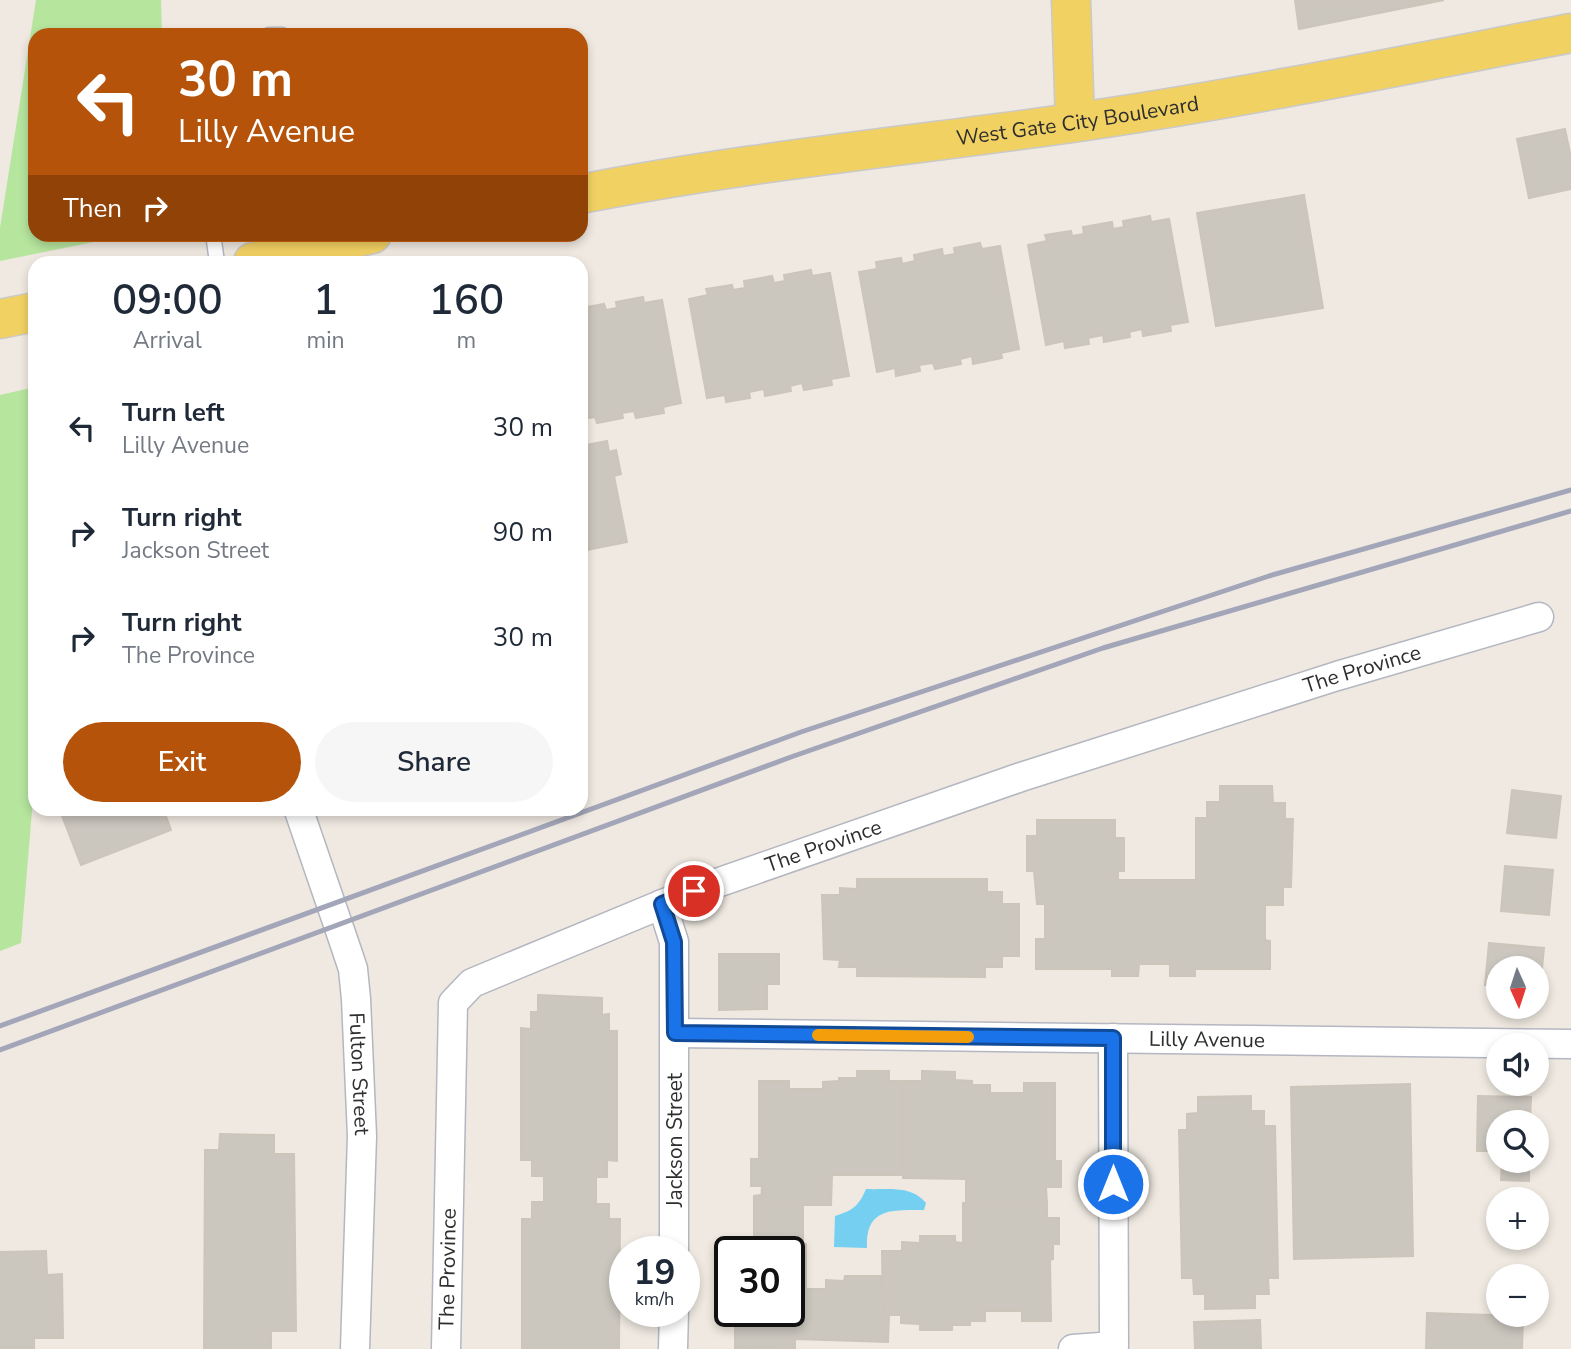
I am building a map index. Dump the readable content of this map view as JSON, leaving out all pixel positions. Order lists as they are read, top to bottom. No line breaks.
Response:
{"streets":{"main road":["West Gate City Boulevard"],"street":["The Province","Lilly Avenue","Fulton Street","Jackson Street"]},"crossings":[["The Province","Jackson Street"],["Lilly Avenue","Jackson Street"]],"north":"bottom","page":{"turn":["30 m","Lilly Avenue"],"then":"Then","eta":["09:00","Arrival","1","min","160","m"],"list":[{"name":"Turn left","note":"Lilly Avenue","value":"30 m"},{"name":"Turn right","note":"Jackson Street","value":"90 m"},{"name":"Turn right","note":"The Province","value":"30 m"}],"buttons":["Exit","Share"],"map_buttons":["+","−"],"speed":"19 km/h","limit":"30"}}
